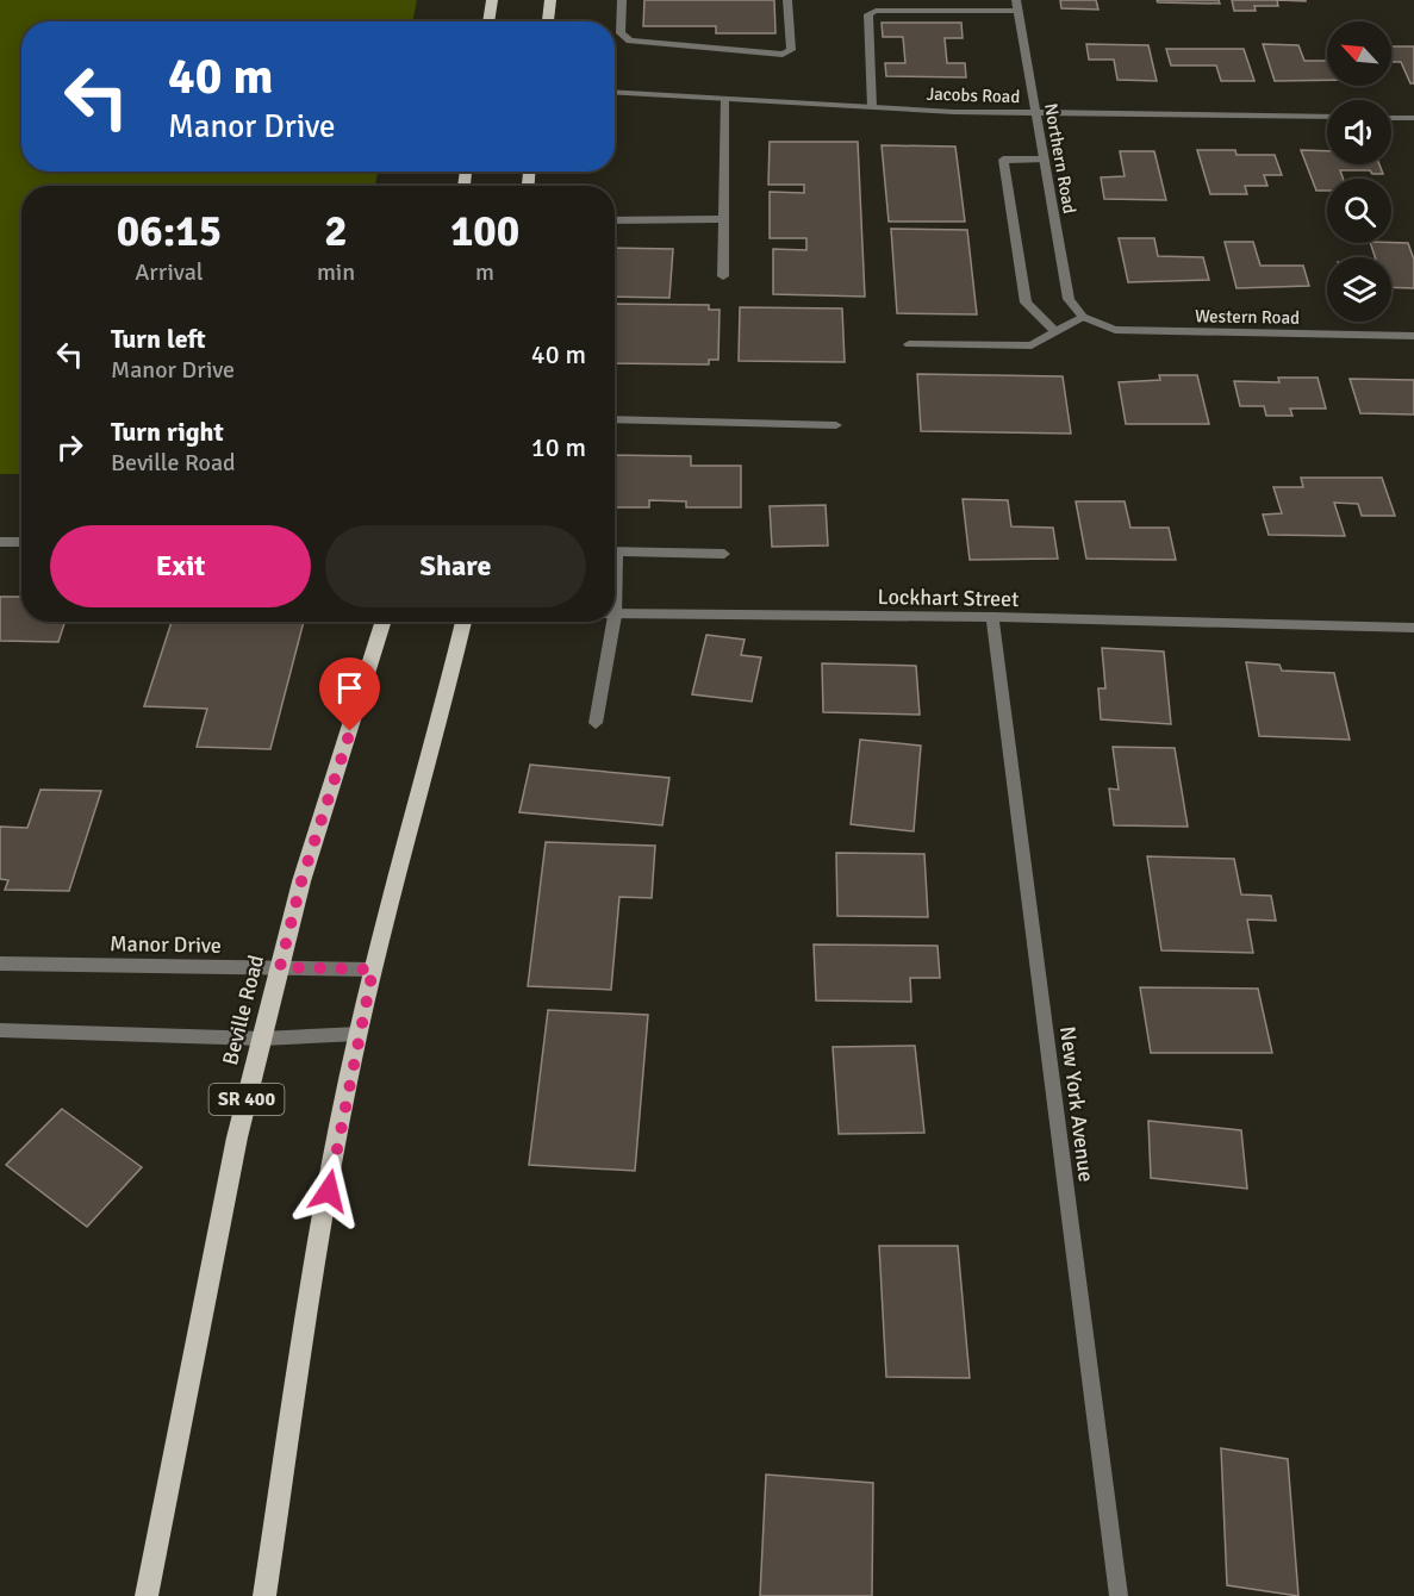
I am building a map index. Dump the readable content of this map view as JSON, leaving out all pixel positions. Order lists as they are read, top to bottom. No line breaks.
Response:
{"streets":{"main road":["Beville Road","SR 400"],"street":["Jacobs Road","Northern Road","Western Road","Lockhart Street","Manor Drive","New York Avenue"]},"crossings":[["Jacobs Road","Northern Road"],["Northern Road","Western Road"],["Lockhart Street","New York Avenue"],["Manor Drive","Beville Road"]],"north":"top left","page":{"turn":["40 m","Manor Drive"],"eta":["06:15","Arrival","2","min","100","m"],"list":[{"name":"Turn left","note":"Manor Drive","value":"40 m"},{"name":"Turn right","note":"Beville Road","value":"10 m"}],"buttons":["Exit","Share"]}}
